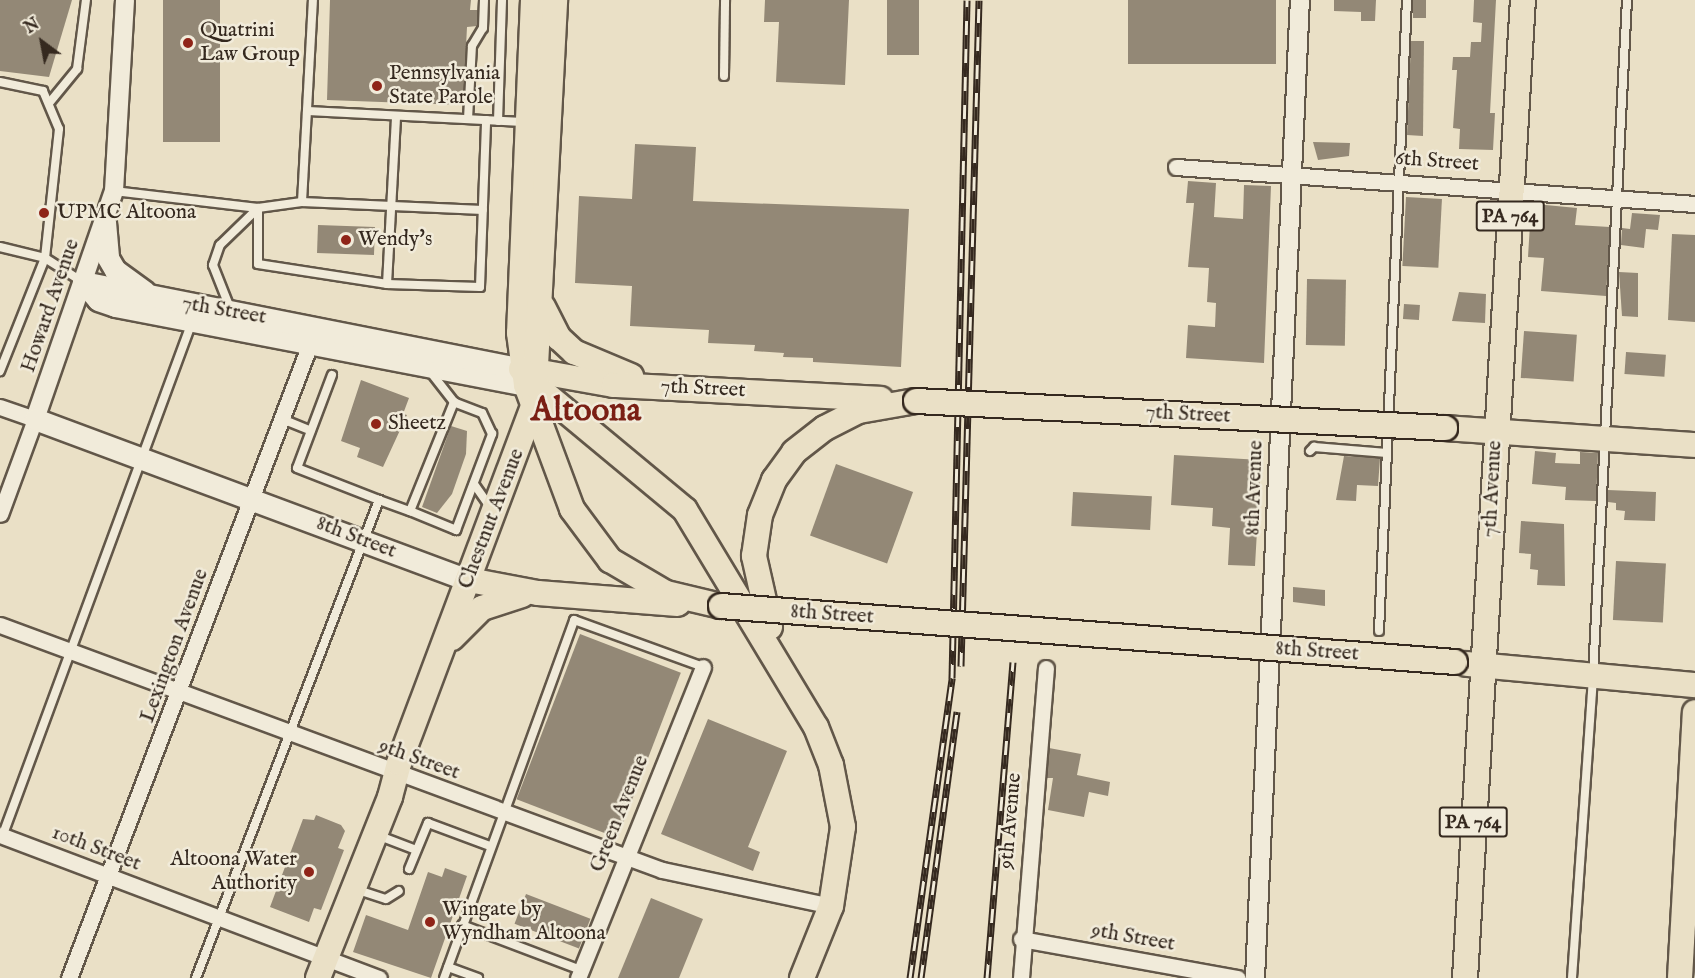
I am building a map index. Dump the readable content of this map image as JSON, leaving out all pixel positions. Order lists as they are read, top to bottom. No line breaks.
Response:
{"streets":{"main road":["PA 764","7th Street","7th Avenue","Chestnut Avenue","8th Street"],"street":["6th Street","Howard Avenue","8th Avenue","Lexington Avenue","9th Street","Green Avenue","9th Avenue","10th Street"]},"crossings":[["6th Street","8th Avenue"],["6th Street","7th Avenue"],["Howard Avenue","7th Street"],["Howard Avenue","8th Street"],["7th Street","7th Avenue"],["7th Street","Chestnut Avenue"],["7th Street","Lexington Avenue"],["7th Avenue","8th Street"],["Chestnut Avenue","8th Street"],["Chestnut Avenue","9th Street"],["Chestnut Avenue","10th Street"],["8th Street","Lexington Avenue"],["Lexington Avenue","9th Street"],["Lexington Avenue","10th Street"],["9th Street","Green Avenue"],["9th Street","9th Avenue"]],"districts":["Altoona"],"places":["Quatrini Law Group","Pennsylvania State Parole","UPMC Altoona","Wendy's","Sheetz","Altoona Water Authority","Wingate by Wyndham Altoona"],"north":"top left"}
